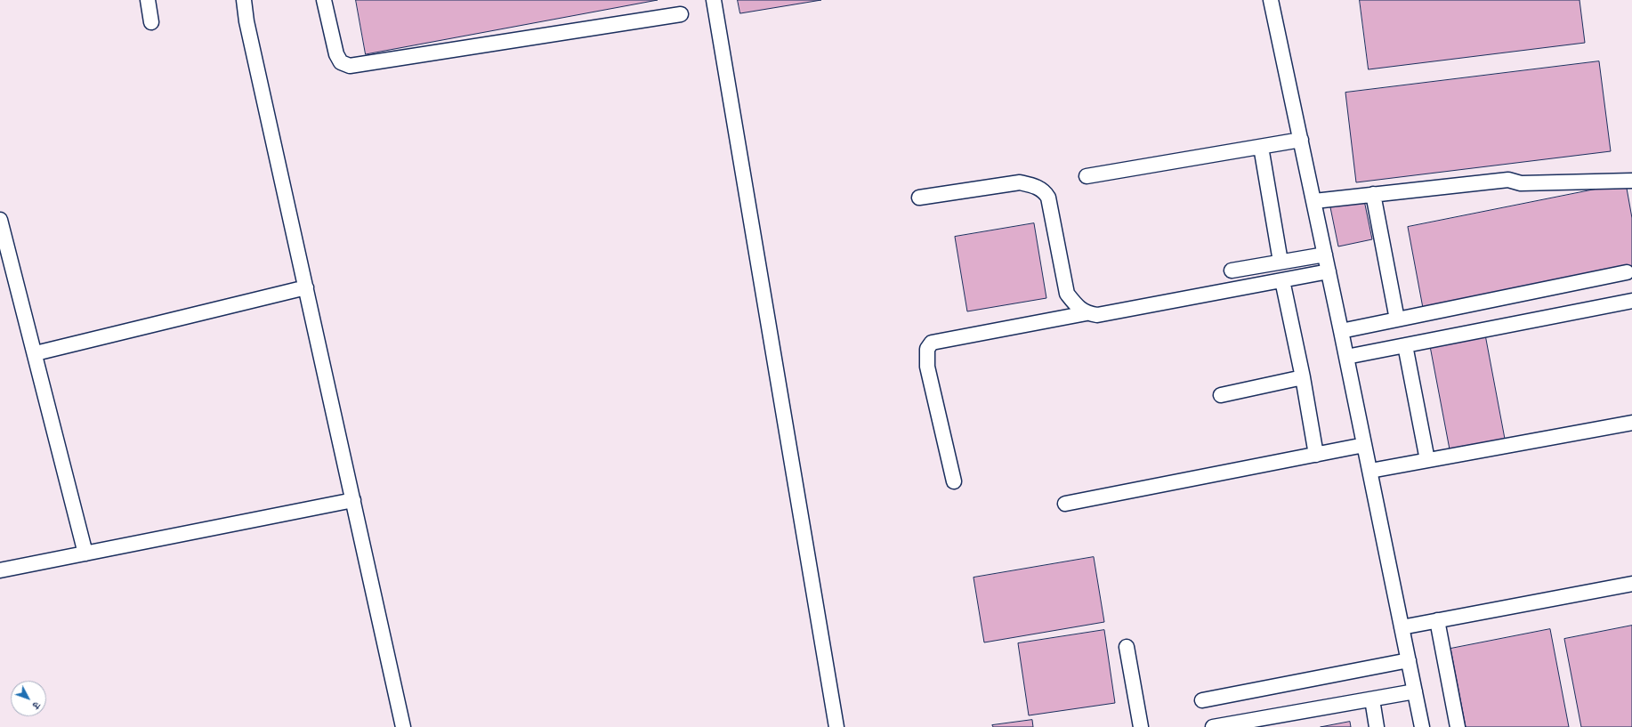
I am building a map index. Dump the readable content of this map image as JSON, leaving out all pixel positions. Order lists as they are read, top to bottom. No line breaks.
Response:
{"north":"bottom right"}
